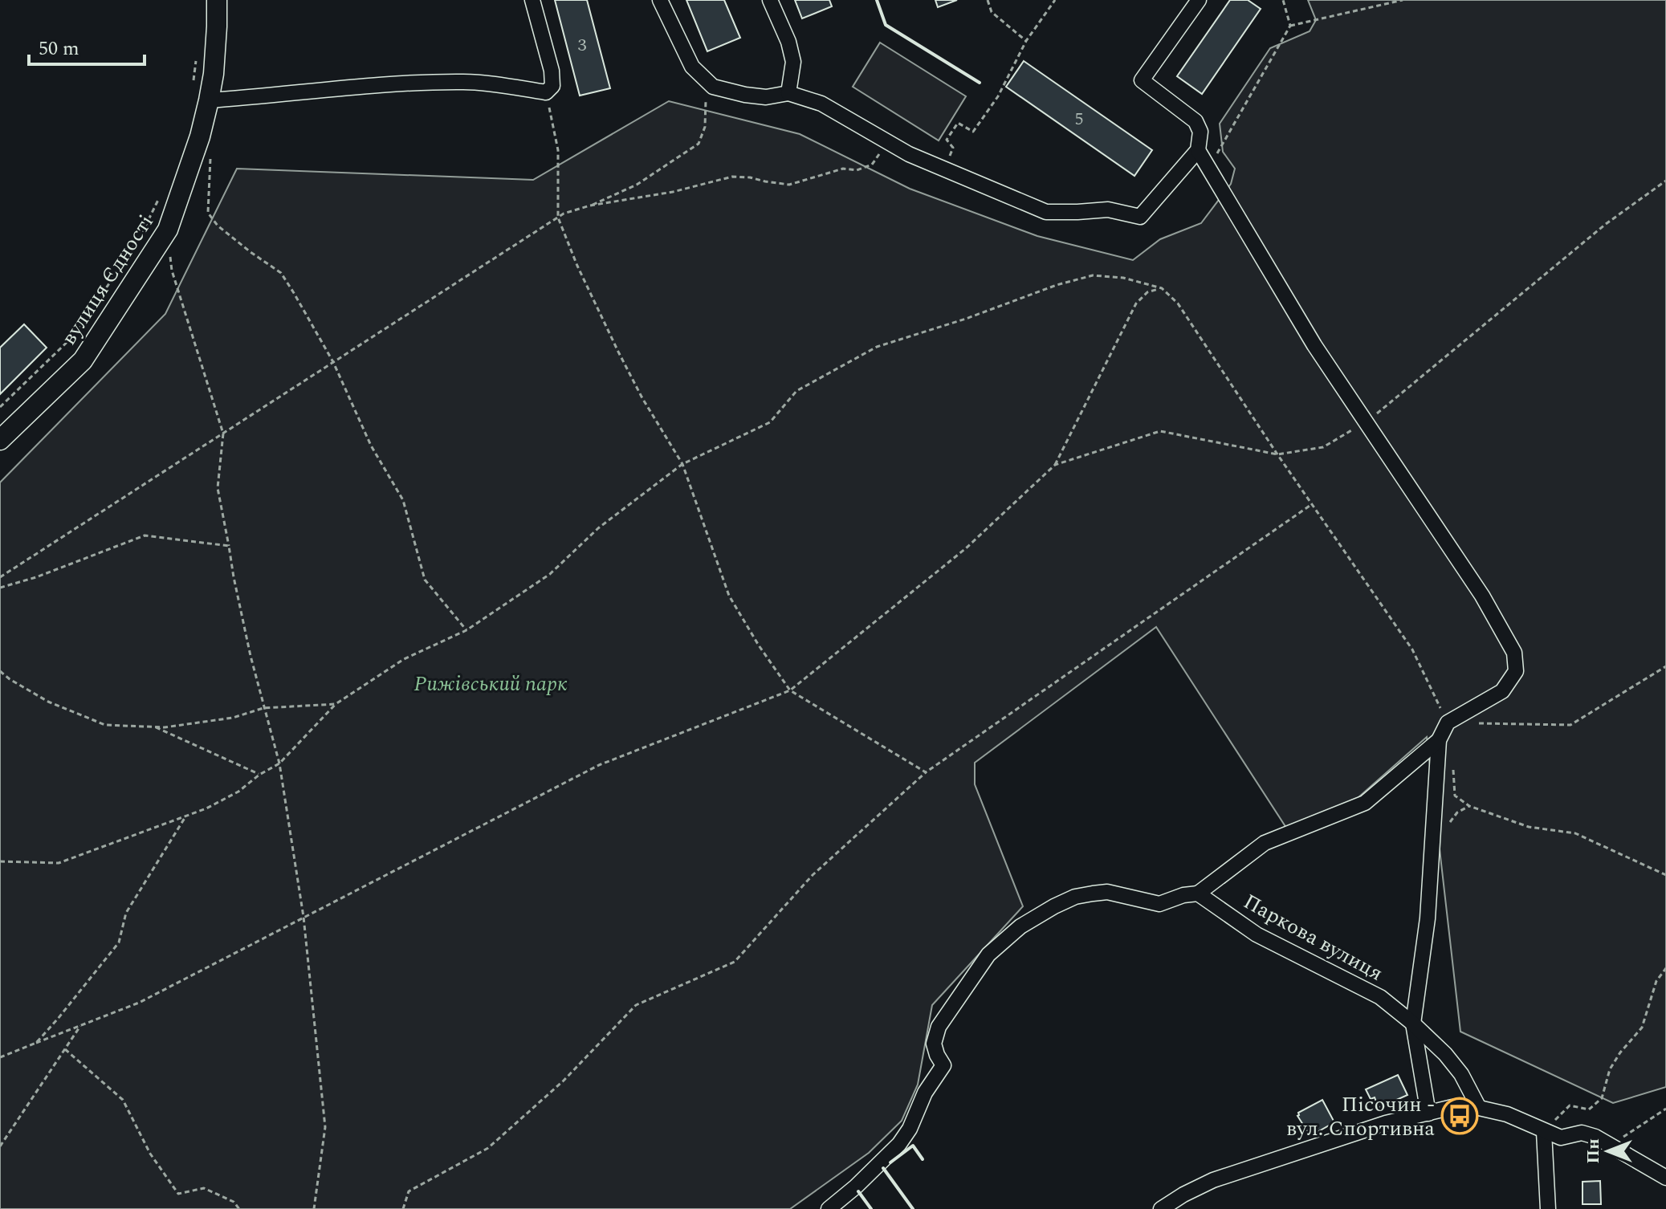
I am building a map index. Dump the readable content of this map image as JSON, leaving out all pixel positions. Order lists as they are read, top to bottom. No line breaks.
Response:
{"streets":{"street":["вулиця Єдності","Паркова вулиця"]},"parks":["Рижівський парк"],"places":{"bus stop":["Пісочин - вул. Спортивна"]},"house_numbers":["3","5"],"scale_bar":"50 m","north":"left"}
